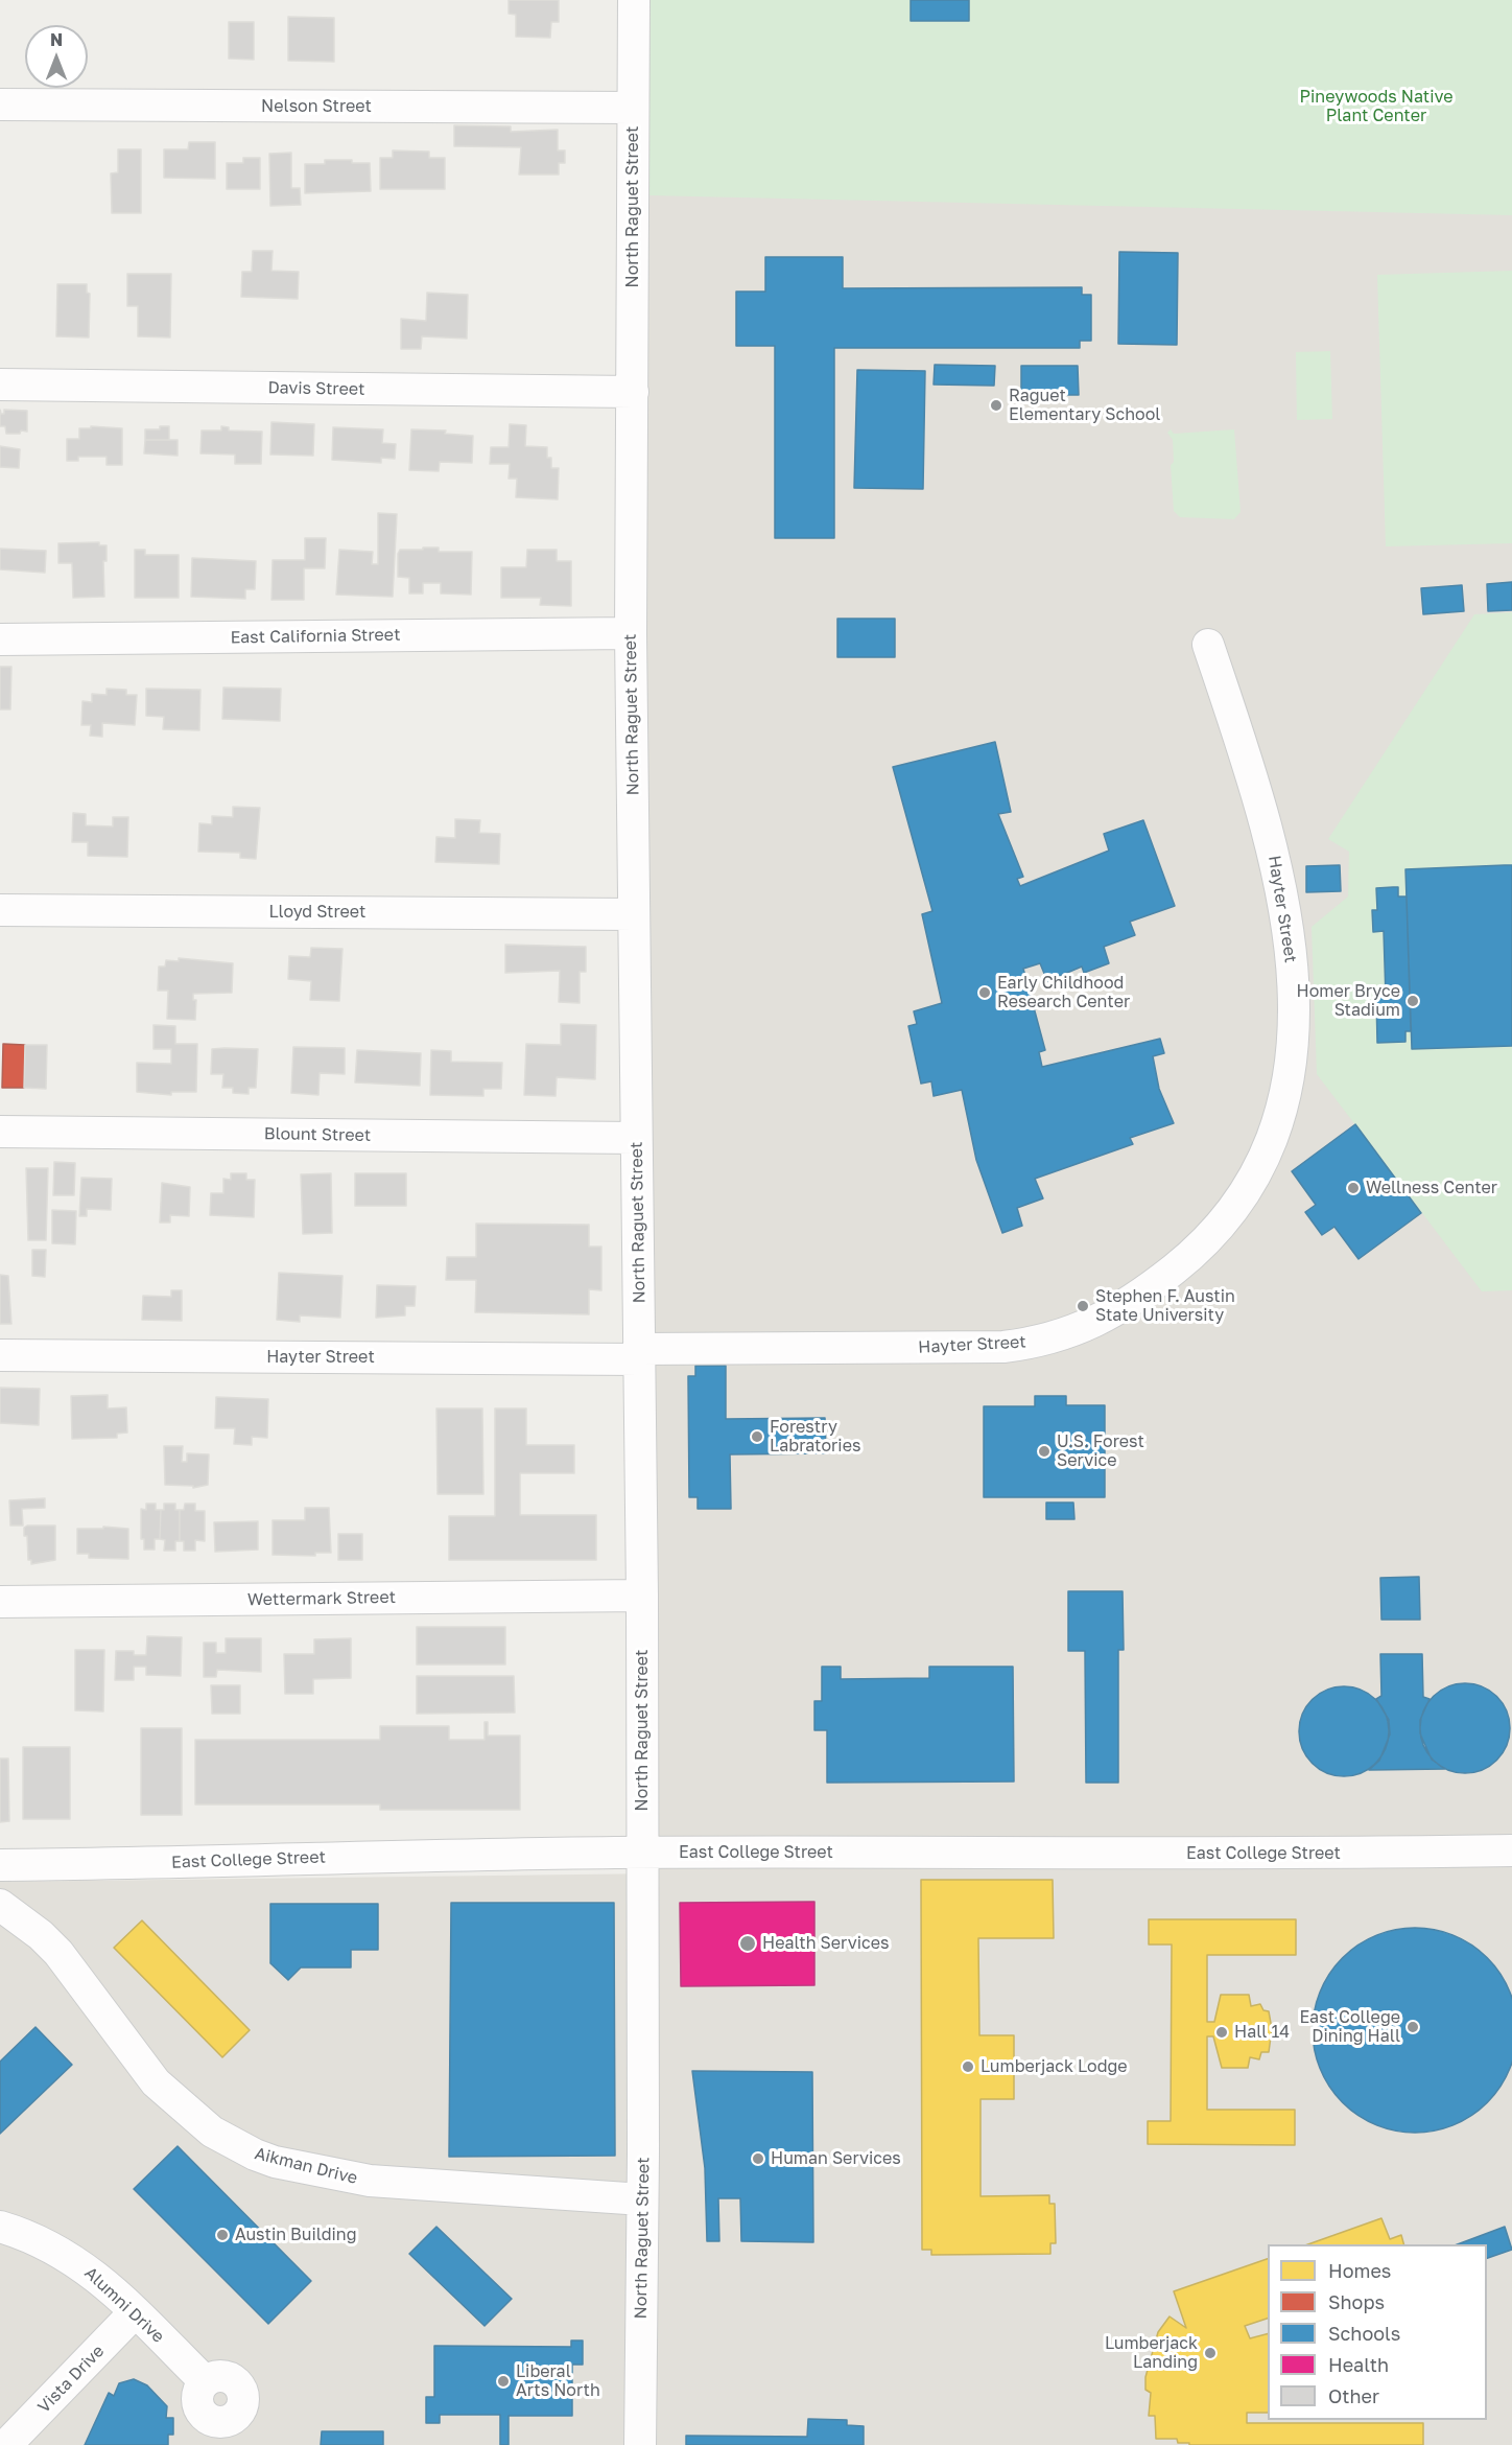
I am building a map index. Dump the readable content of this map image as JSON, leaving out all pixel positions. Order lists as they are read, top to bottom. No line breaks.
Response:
{"streets":{"street":["Nelson Street","North Raguet Street","Davis Street","East California Street","Hayter Street","Lloyd Street","Blount Street","Wettermark Street","East College Street","Aikman Drive","Alumni Drive","Vista Drive"]},"crossings":[["Nelson Street","North Raguet Street"],["North Raguet Street","Davis Street"],["North Raguet Street","East California Street"],["North Raguet Street","Hayter Street"],["North Raguet Street","Lloyd Street"],["North Raguet Street","Blount Street"],["North Raguet Street","Wettermark Street"],["North Raguet Street","East College Street"],["North Raguet Street","Aikman Drive"],["Alumni Drive","Vista Drive"]],"parks":["Pineywoods Native Plant Center"],"places":["Raguet Elementary School","Early Childhood Research Center","Homer Bryce Stadium","Wellness Center","Stephen F. Austin State University","Forestry Labratories","U.S. Forest Service","Health Services","East College Dining Hall","Hall 14","Lumberjack Lodge","Human Services","Austin Building","Lumberjack Landing","Liberal Arts North"],"legend":["Homes","Shops","Schools","Health","Other"],"north":"top"}
